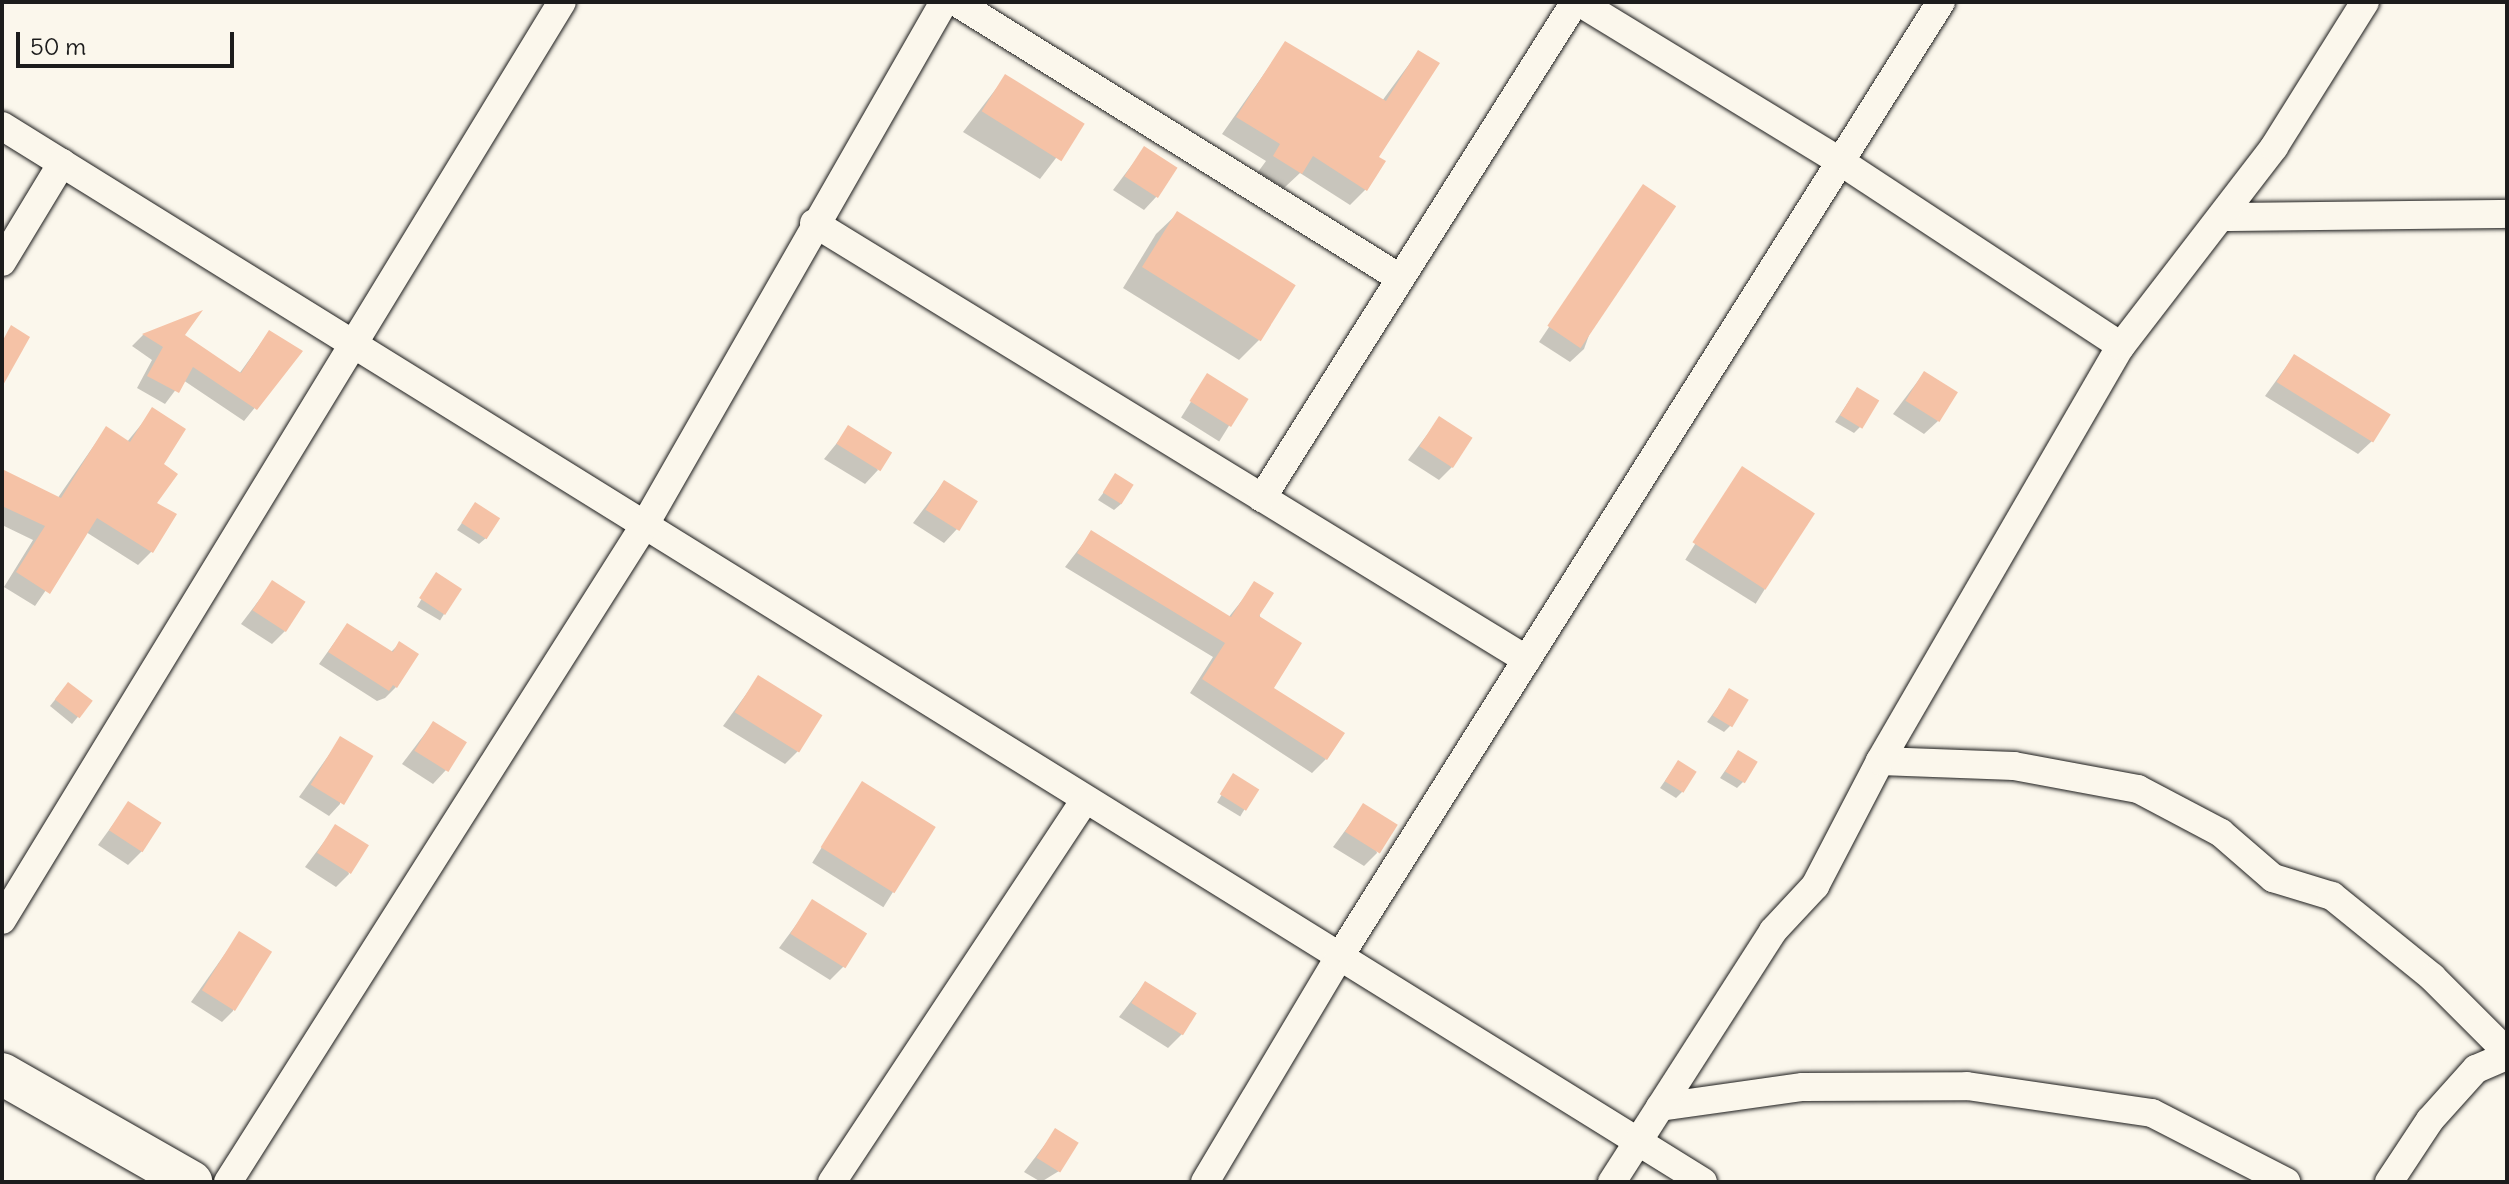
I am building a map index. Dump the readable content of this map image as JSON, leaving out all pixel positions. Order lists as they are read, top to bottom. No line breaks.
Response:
{"scale_bar":"50 m"}
